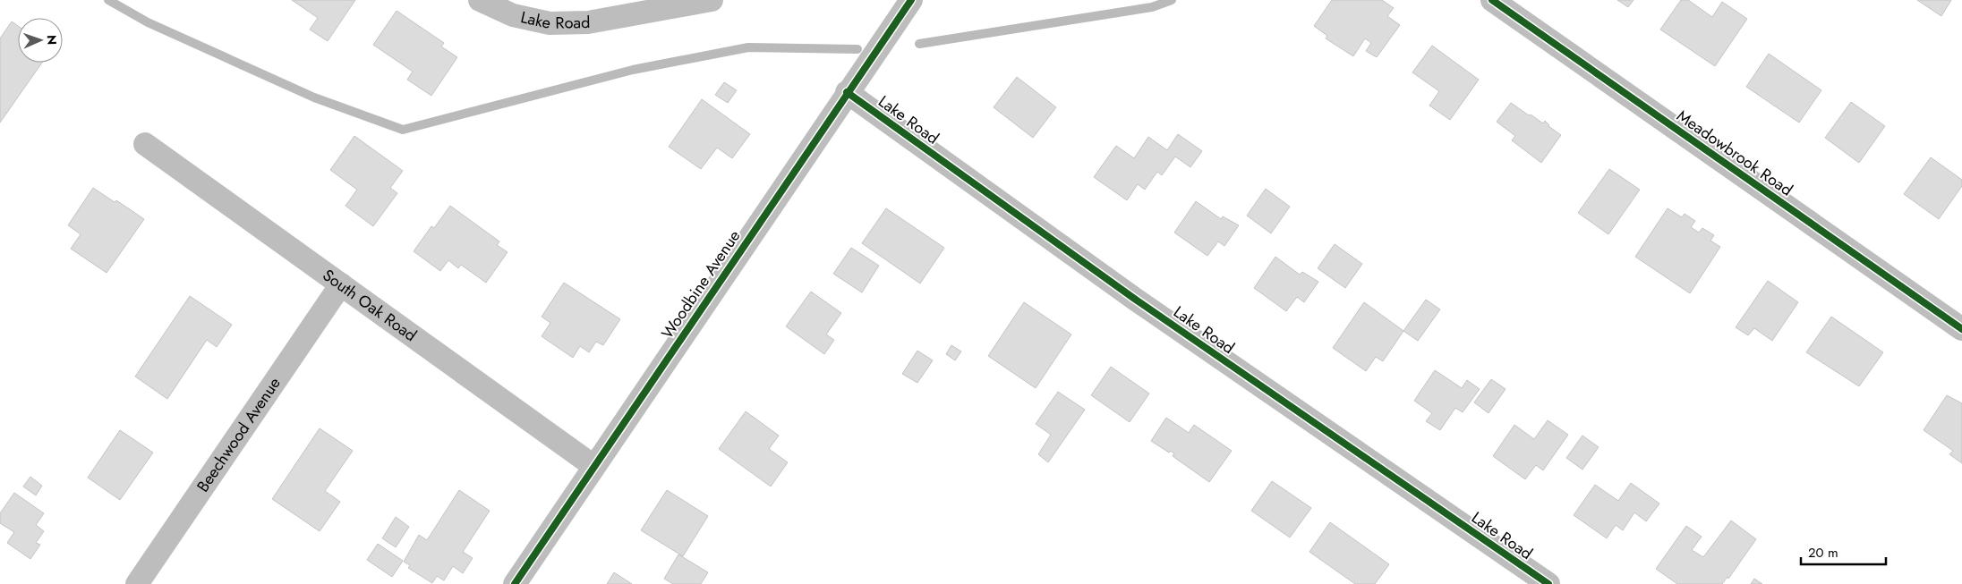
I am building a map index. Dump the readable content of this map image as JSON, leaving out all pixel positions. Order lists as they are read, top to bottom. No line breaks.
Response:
{"streets":{"street":["Lake Road","Meadowbrook Road","Woodbine Avenue","South Oak Road","Beechwood Avenue"]},"crossings":[["Lake Road","Woodbine Avenue"],["Woodbine Avenue","South Oak Road"],["South Oak Road","Beechwood Avenue"]],"scale_bar":"20 m","north":"right"}
